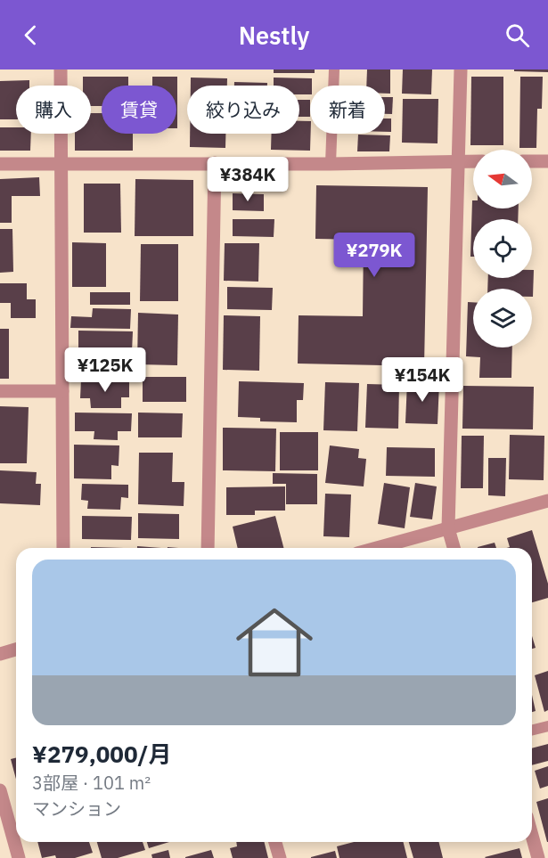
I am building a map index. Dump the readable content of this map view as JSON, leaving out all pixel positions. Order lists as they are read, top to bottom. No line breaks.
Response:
{"north":"left","page":{"header":"Nestly","chip":["購入","賃貸","絞り込み","新着"],"price":["¥384K","¥279K","¥125K","¥154K"],"list":[{"name":"¥279,000/月","note":"3部屋 · 101 m² · マンション"}]}}
